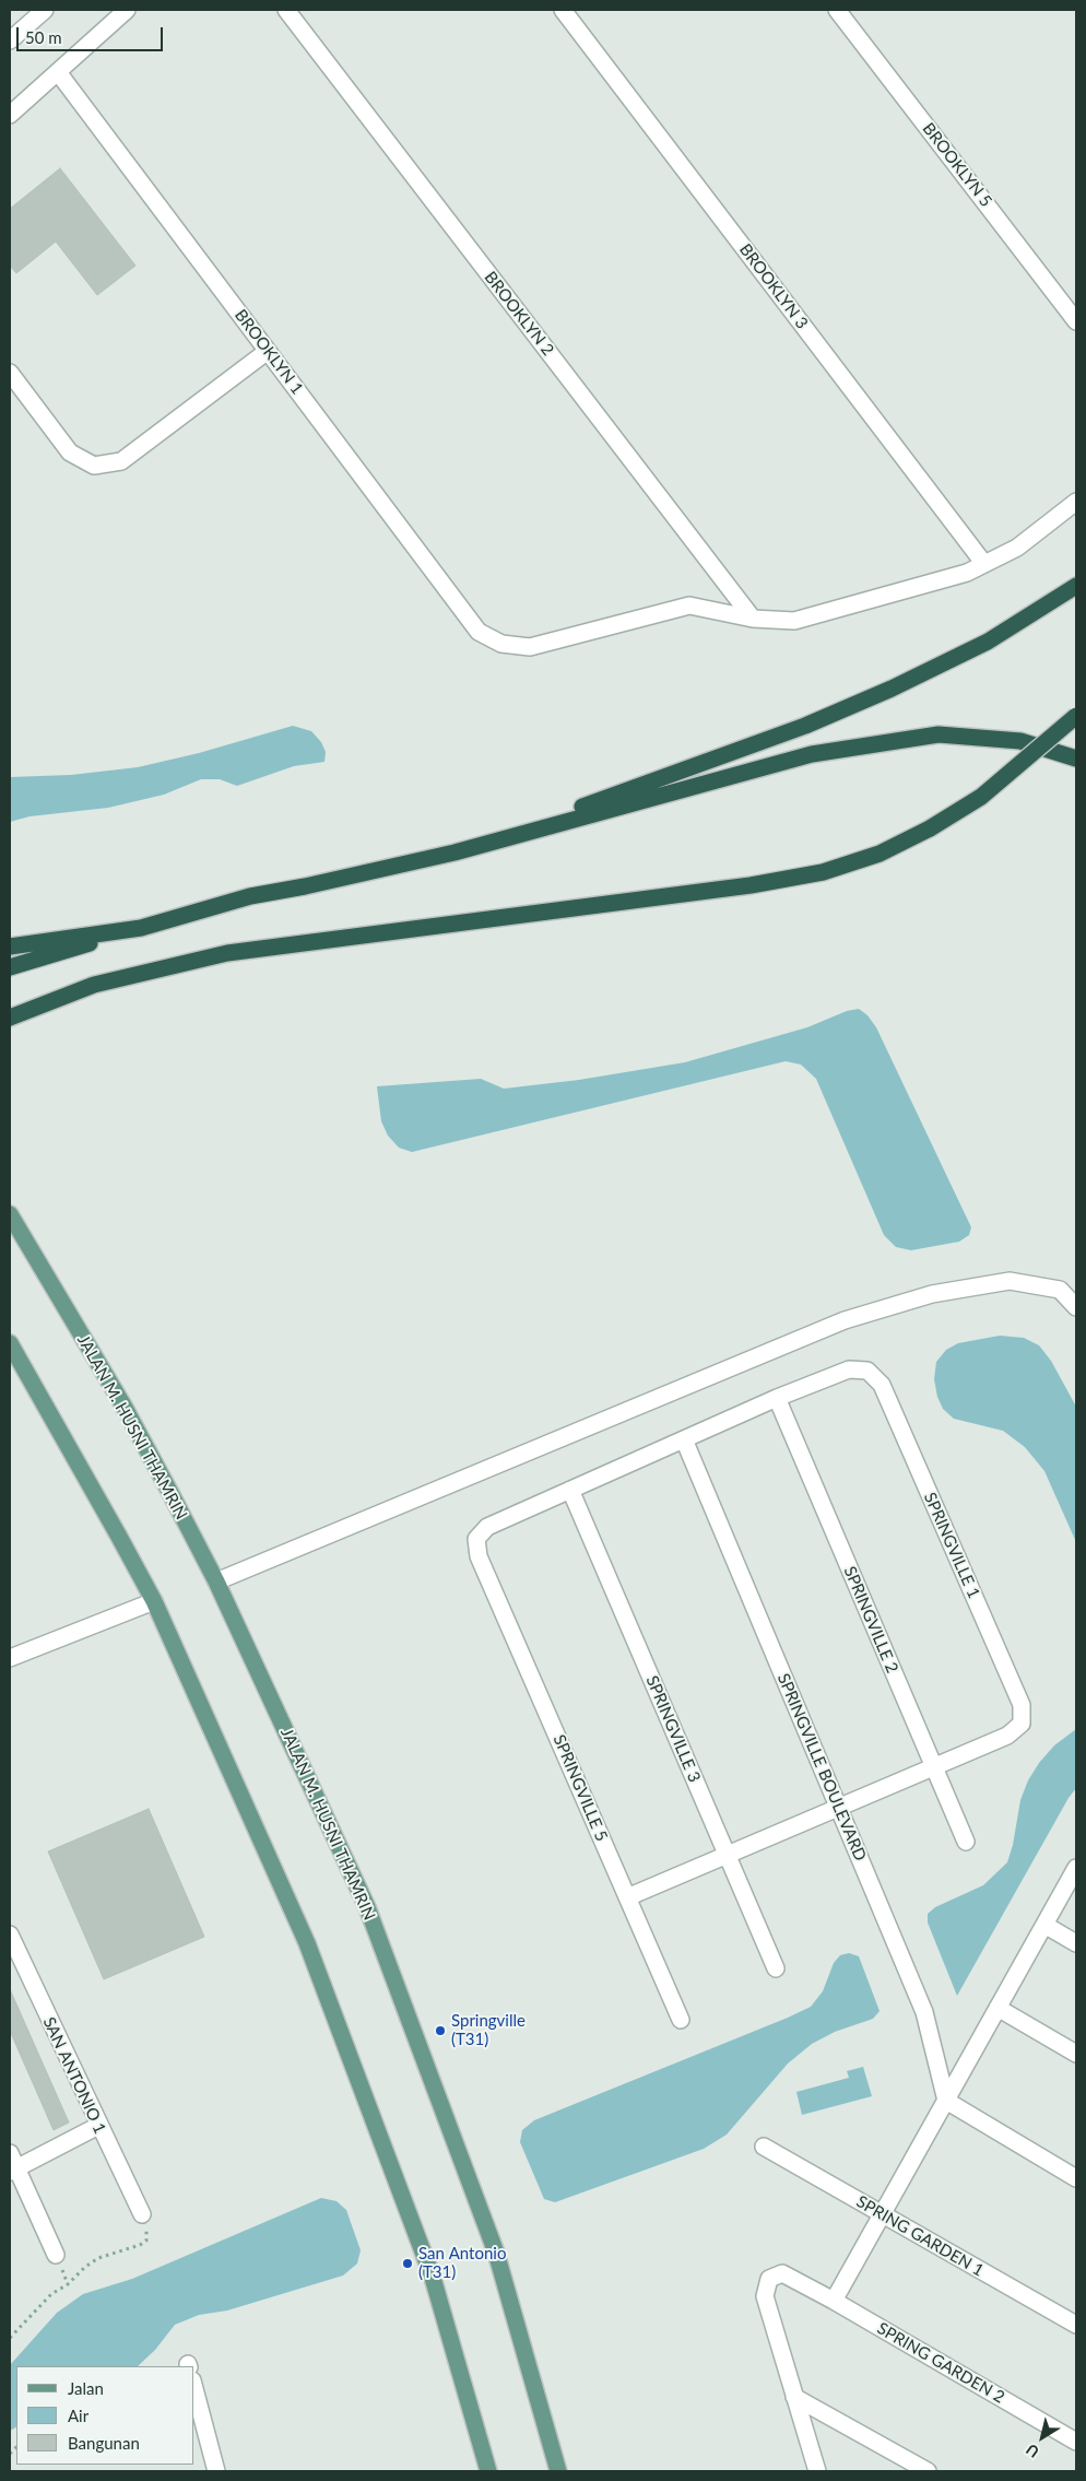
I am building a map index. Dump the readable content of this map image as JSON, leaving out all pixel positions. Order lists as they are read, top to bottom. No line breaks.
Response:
{"streets":{"main road":["JALAN M. HUSNI THAMRIN"],"street":["BROOKLYN 5","BROOKLYN 3","BROOKLYN 2","BROOKLYN 1","SPRINGVILLE 1","SPRINGVILLE 2","SPRINGVILLE 3","SPRINGVILLE BOULEVARD","SPRINGVILLE 5","SAN ANTONIO 1","SPRING GARDEN 1","SPRING GARDEN 2"]},"crossings":[["BROOKLYN 2","BROOKLYN 1"],["SPRINGVILLE 1","SPRINGVILLE 2"],["SPRINGVILLE 3","SPRINGVILLE 5"]],"places":["Springville (T31)","San Antonio (T31)"],"legend":["Jalan","Air","Bangunan"],"scale_bar":"50 m","north":"bottom left"}
